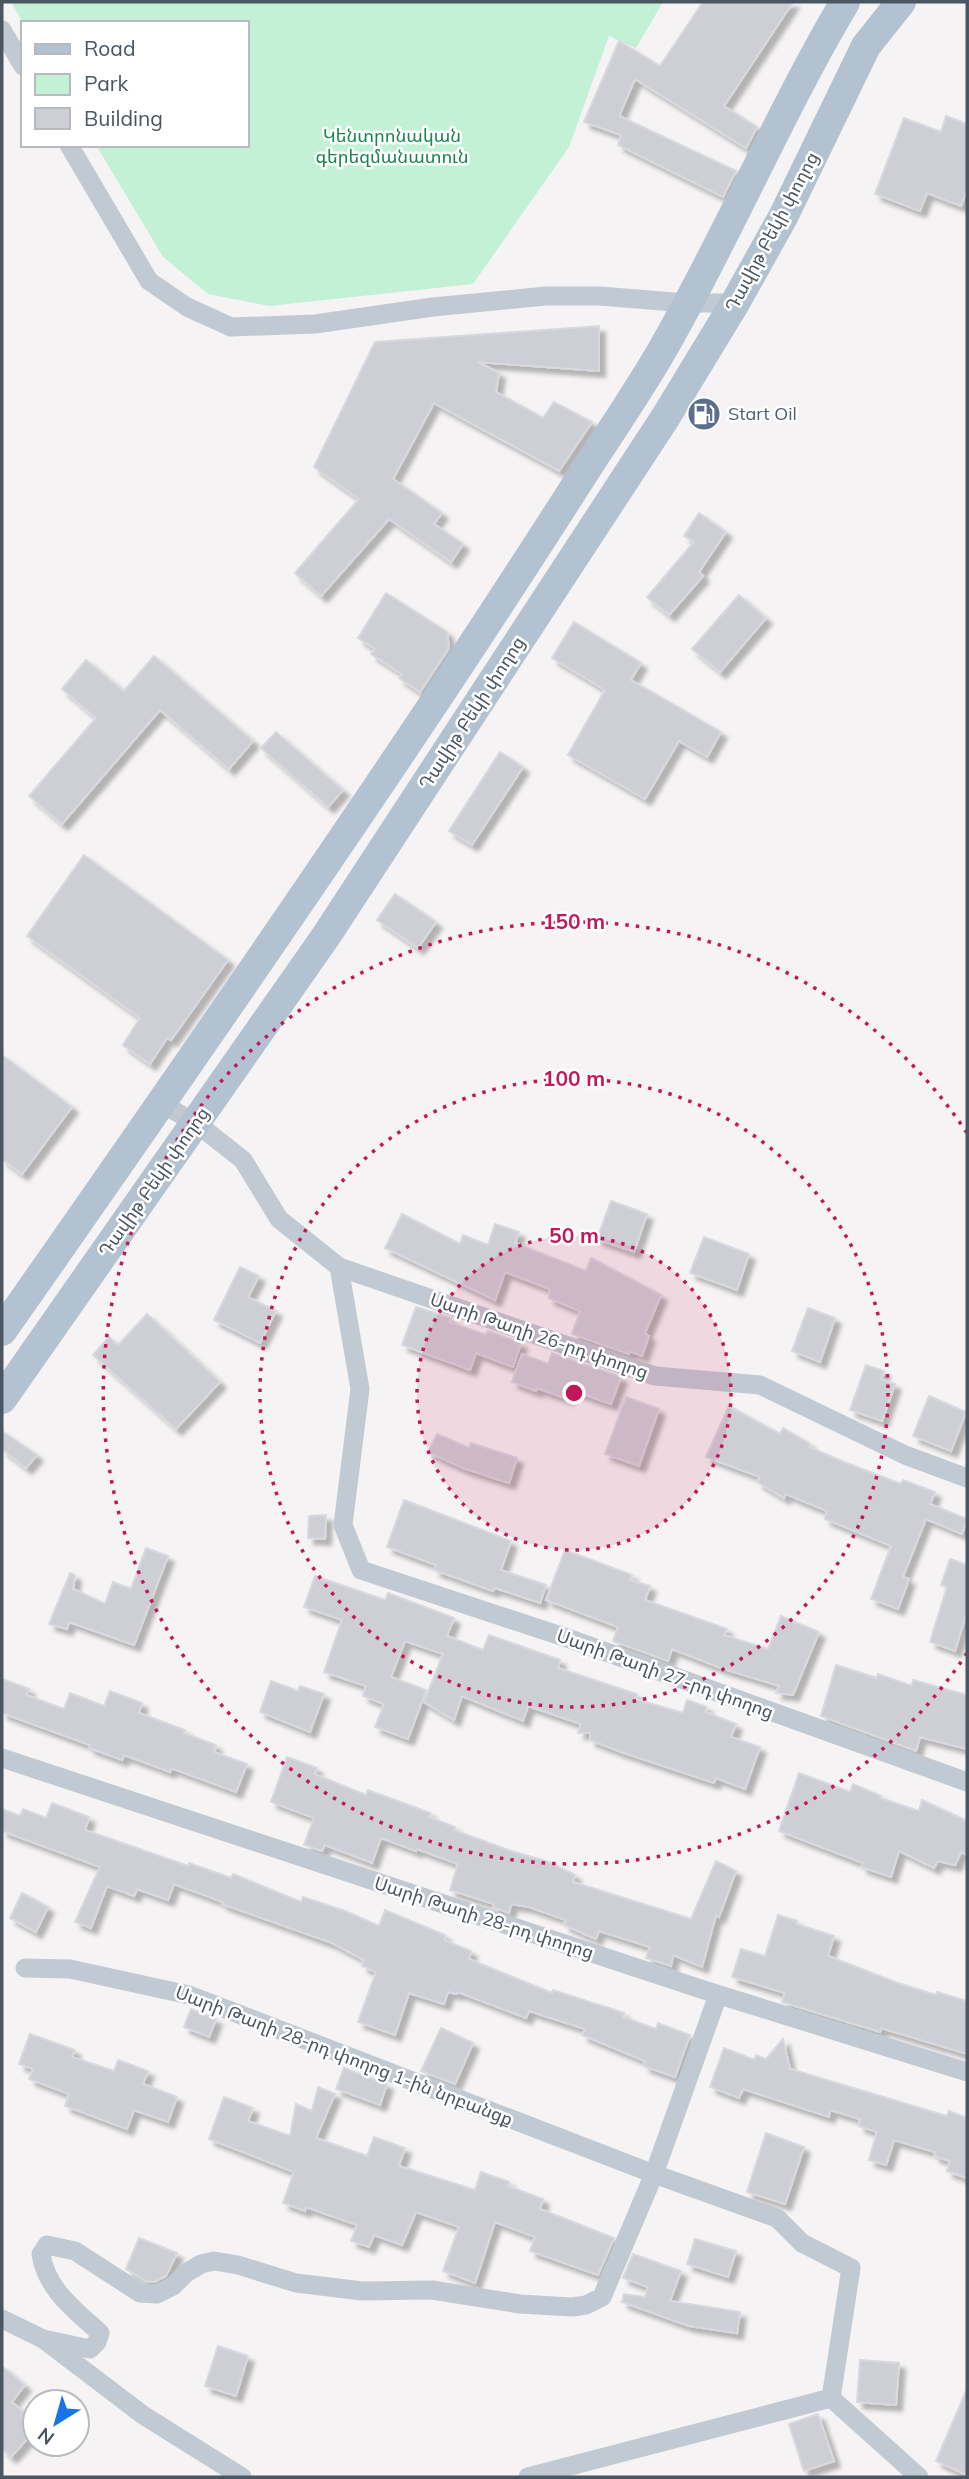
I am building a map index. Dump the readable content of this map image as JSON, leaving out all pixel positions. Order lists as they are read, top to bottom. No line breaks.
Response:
{"streets":{"main road":["Դավիթ Բեկի փողոց"],"street":["Սարի Թաղի 26-րդ փողոց","Սարի Թաղի 27-րդ փողոց","Սարի Թաղի 28-րդ փողոց","Սարի Թաղի 28-րդ փողոց 1-ին նրբանցք"]},"crossings":[["Դավիթ Բեկի փողոց","Սարի Թաղի 26-րդ փողոց"],["Սարի Թաղի 26-րդ փողոց","Սարի Թաղի 27-րդ փողոց"]],"parks":["Կենտրոնական գերեզմանատուն"],"places":{"fuel station":["Start Oil"]},"legend":["Road","Park","Building"],"north":"bottom left","rings":["150 m","100 m","50 m"]}
